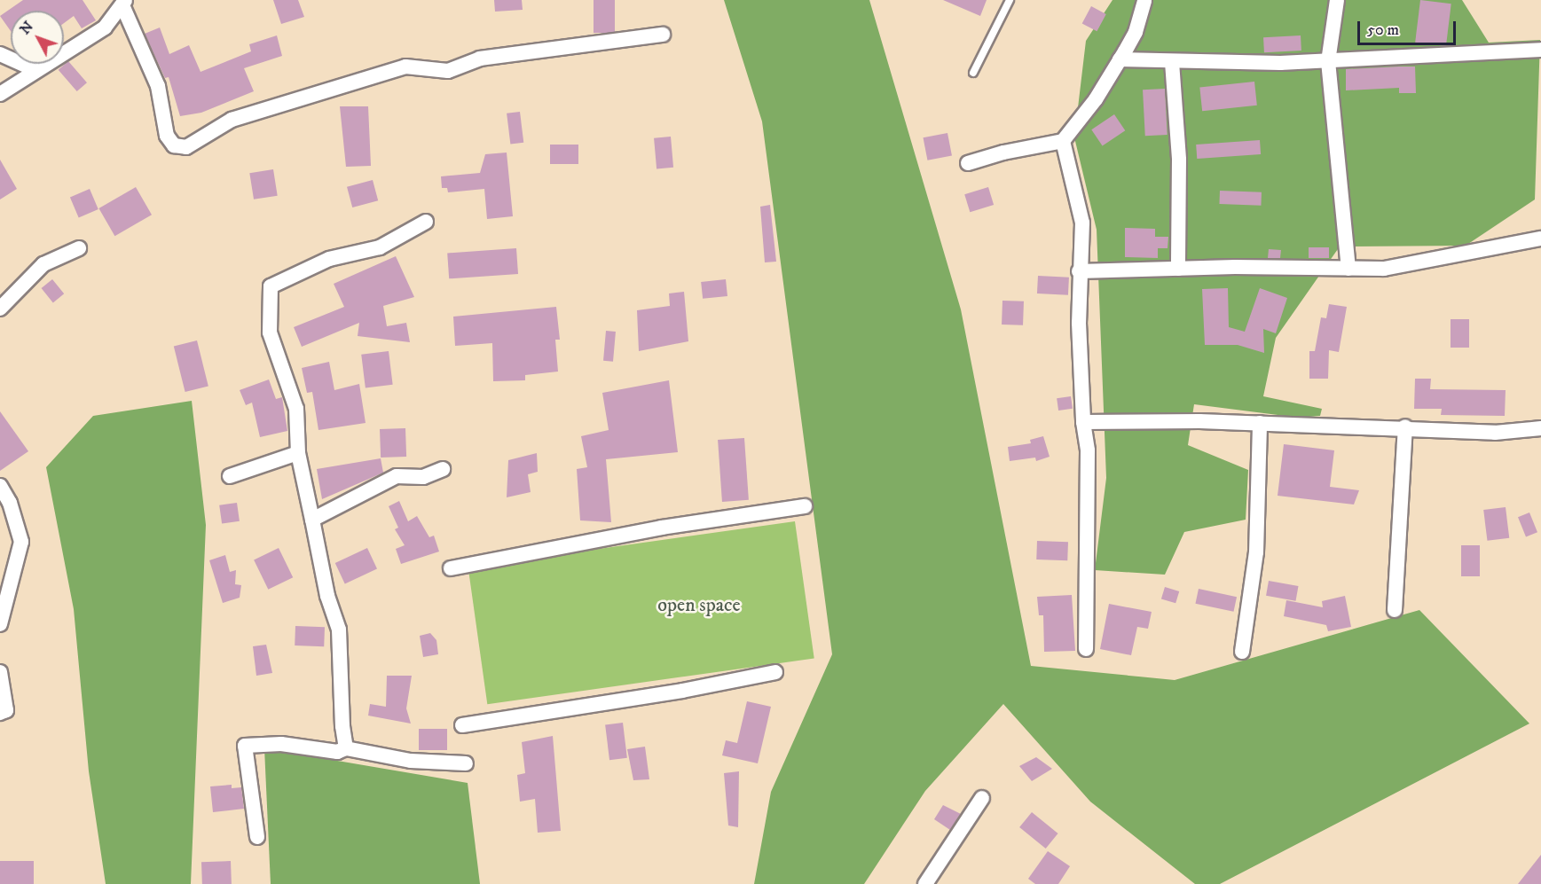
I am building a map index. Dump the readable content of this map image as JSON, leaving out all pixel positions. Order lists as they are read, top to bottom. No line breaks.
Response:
{"parks":["open space"],"scale_bar":"50 m","north":"top left"}
